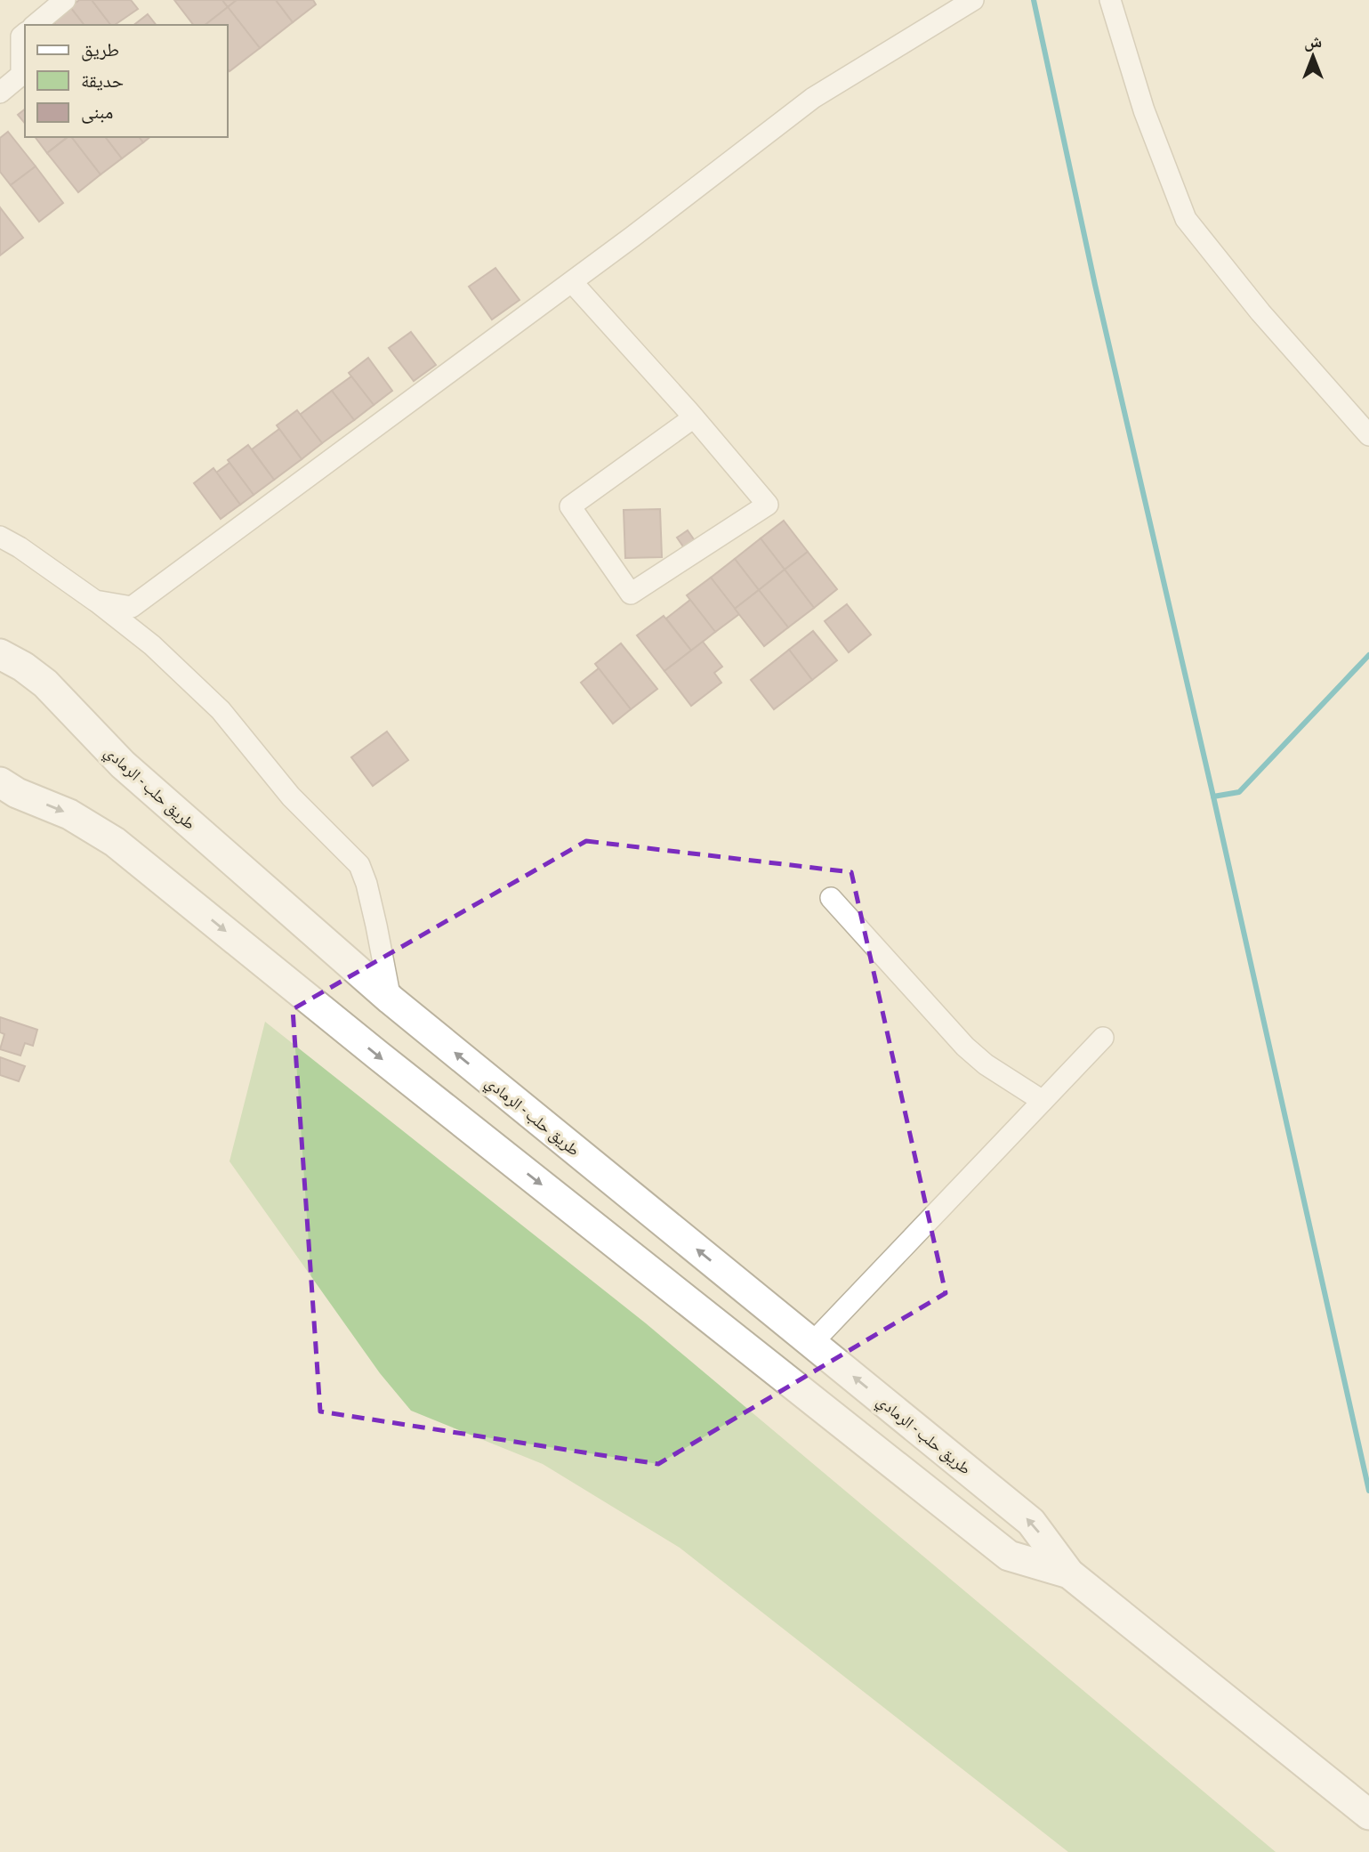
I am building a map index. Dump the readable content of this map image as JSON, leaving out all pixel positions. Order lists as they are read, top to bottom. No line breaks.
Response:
{"streets":{"highway":["طريق حلب - الرمادي"]},"legend":["طريق","حديقة","مبنى"],"north":"top"}
